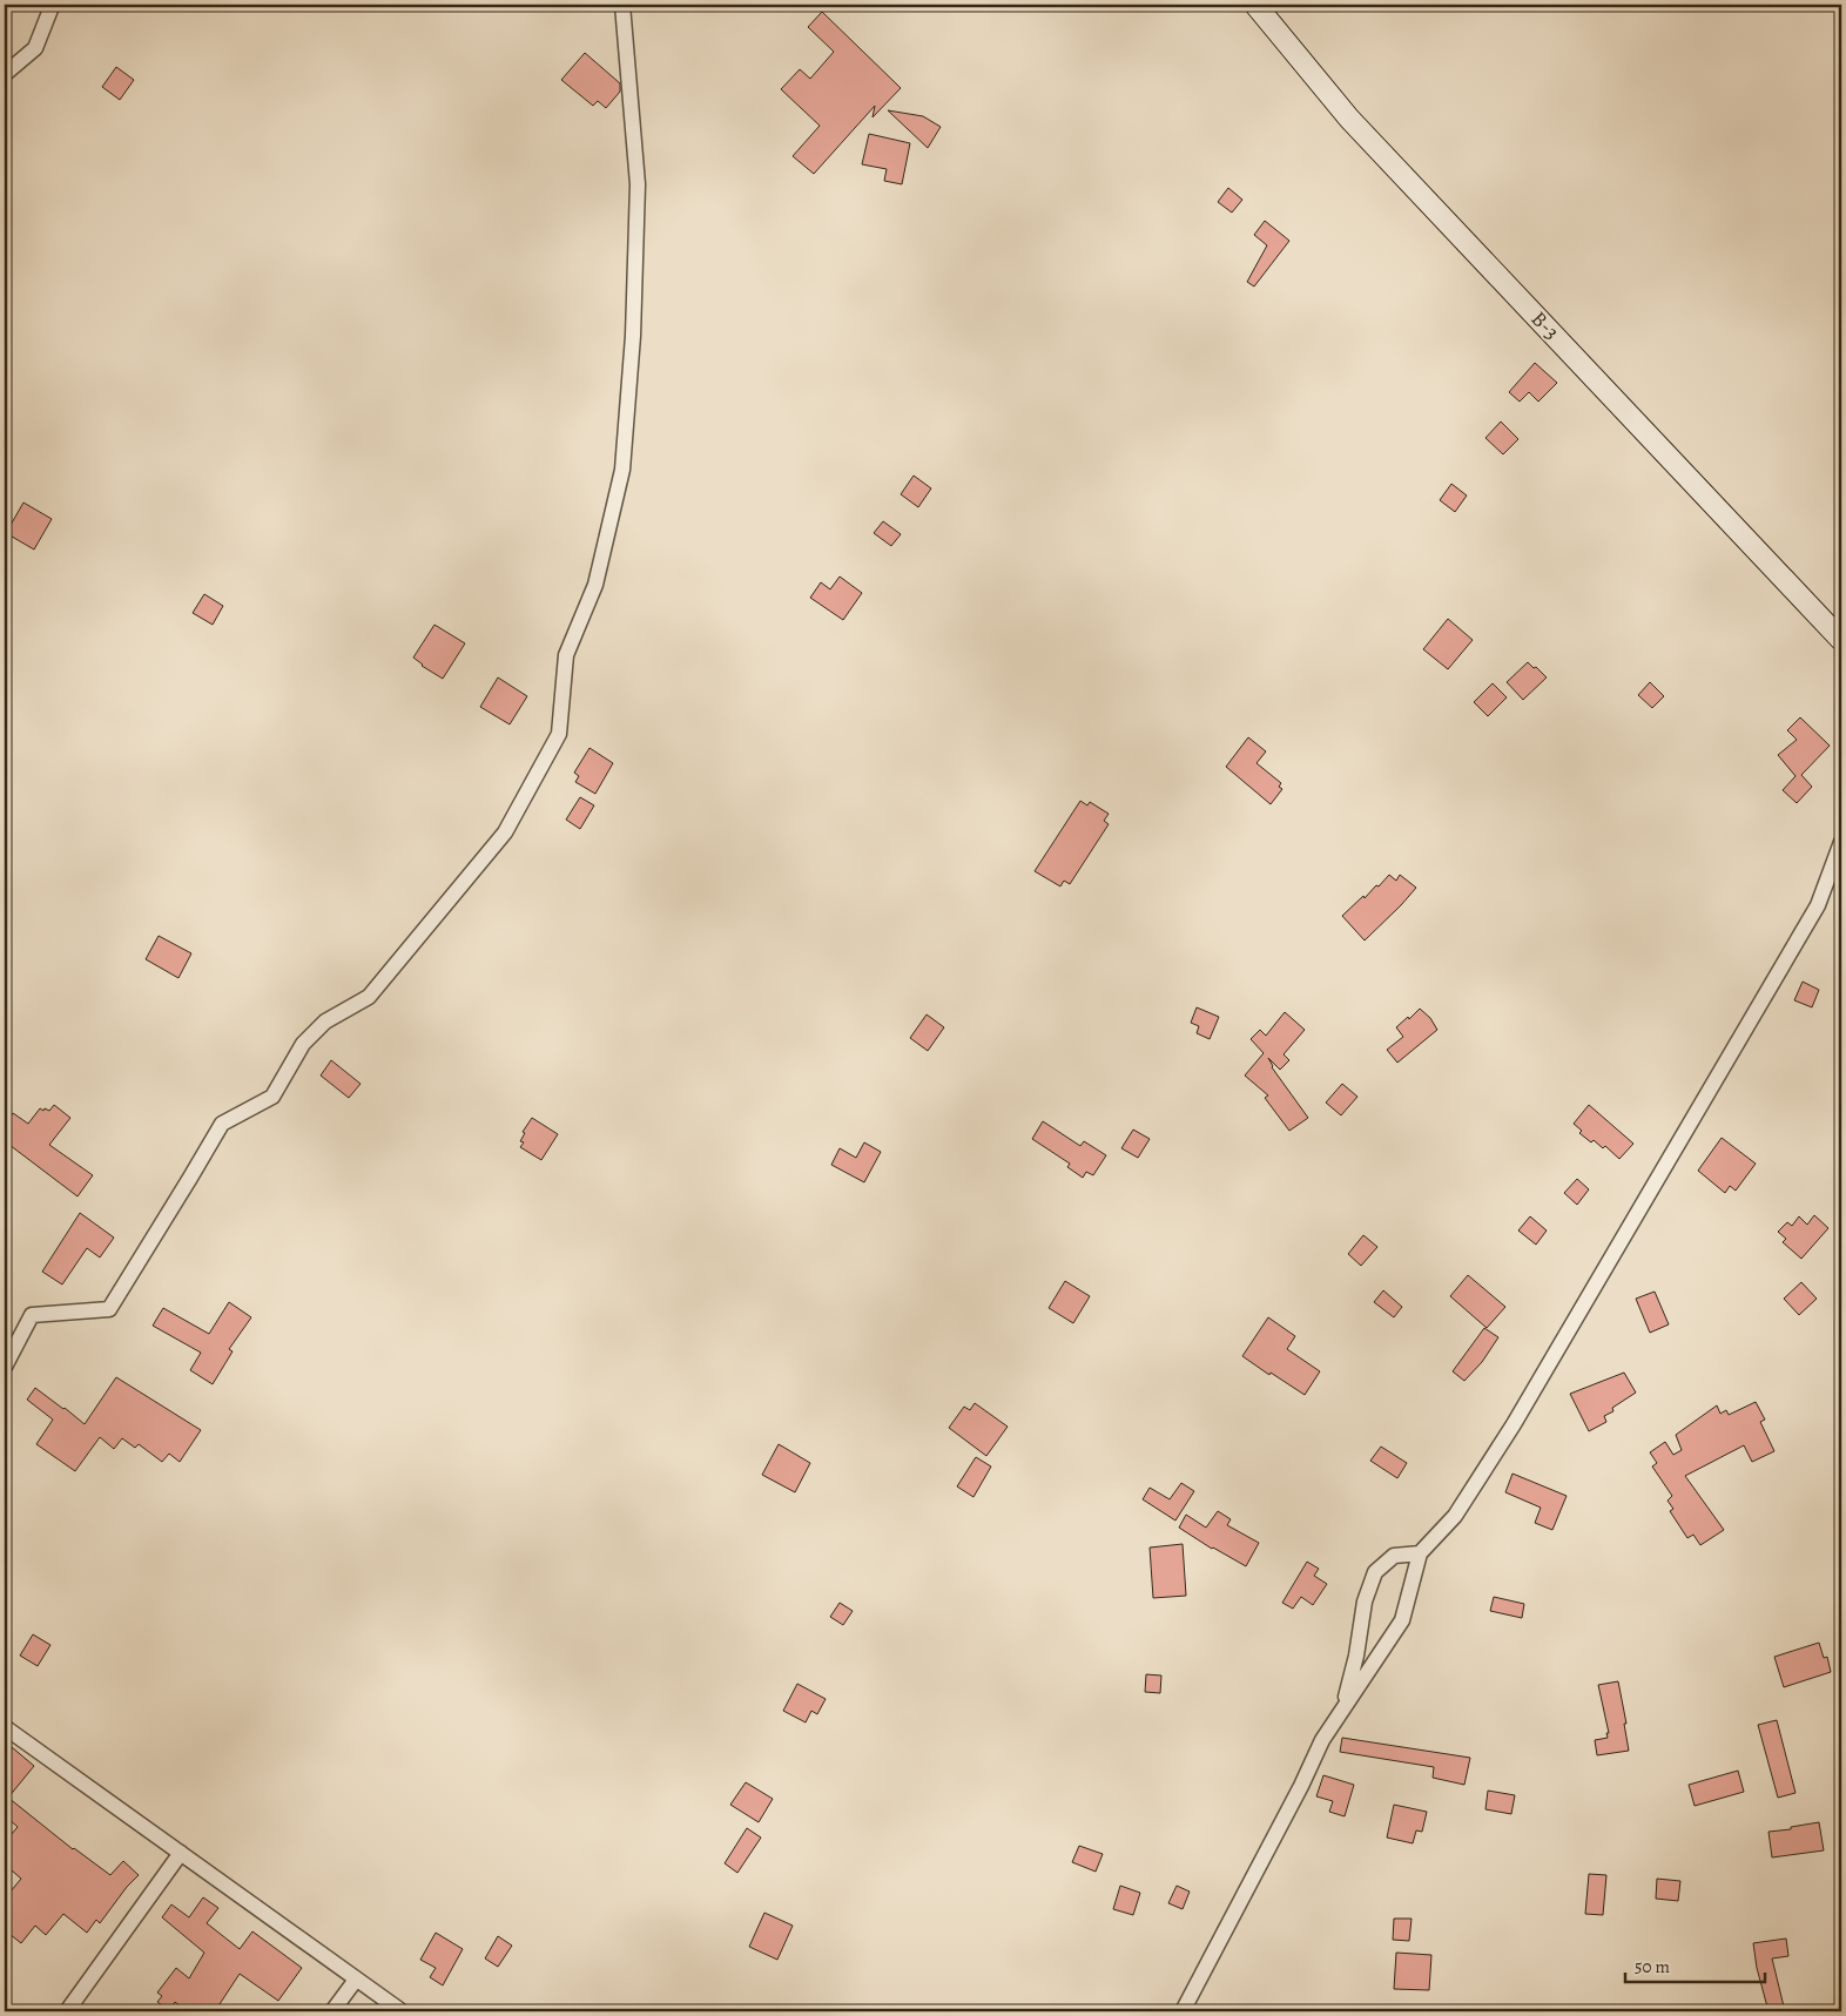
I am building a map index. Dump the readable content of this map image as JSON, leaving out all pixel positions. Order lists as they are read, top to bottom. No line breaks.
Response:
{"streets":{"main road":["B-3"]},"scale_bar":"50 m"}
